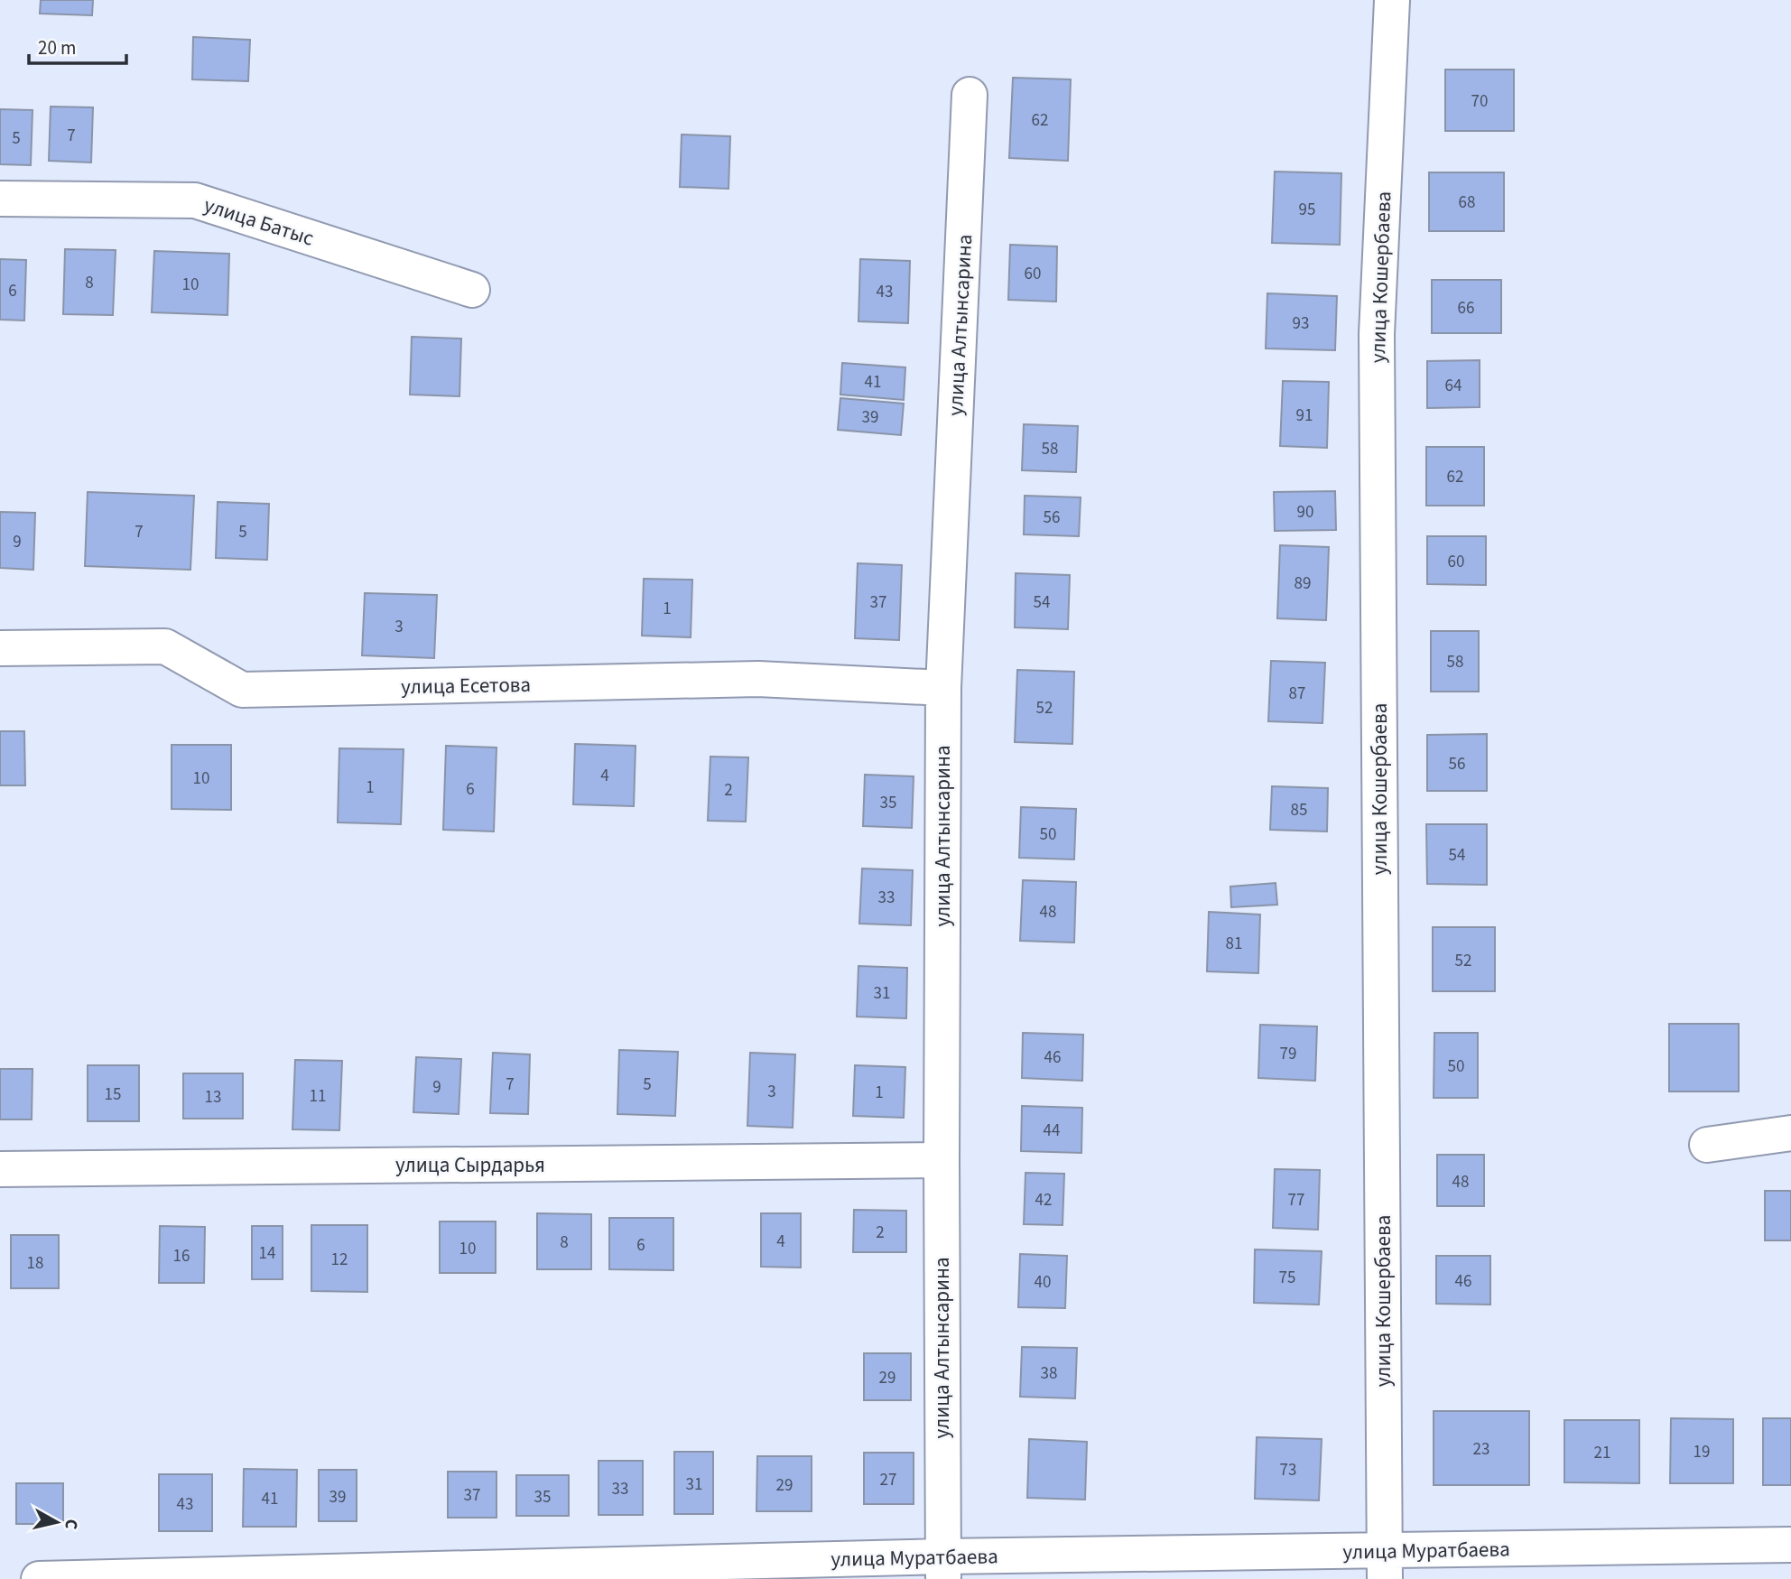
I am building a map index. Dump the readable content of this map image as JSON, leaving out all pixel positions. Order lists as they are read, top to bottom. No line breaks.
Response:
{"streets":{"street":["улица Батыс","улица Кошербаева","улица Алтынсарина","улица Есетова","улица Сырдарья","улица Муратбаева"]},"crossings":[["улица Кошербаева","улица Муратбаева"],["улица Алтынсарина","улица Есетова"],["улица Алтынсарина","улица Сырдарья"],["улица Алтынсарина","улица Муратбаева"]],"house_numbers":["70","62","7","5","68","95","60","8","10","6","43","66","93","41","64","91","39","58","62","90","56","7","5","9","60","89","37","54","1","3","58","87","52","56","4","10","1","6","2","35","85","50","54","33","48","81","52","31","79","46","50","7","5","9","3","1","15","11","13","44","48","42","77","2","4","8","6","10","14","16","12","18","75","46","40","38","29","23","19","21","73","27","31","29","33","37","39","35","41","43"],"scale_bar":"20 m","north":"right"}
